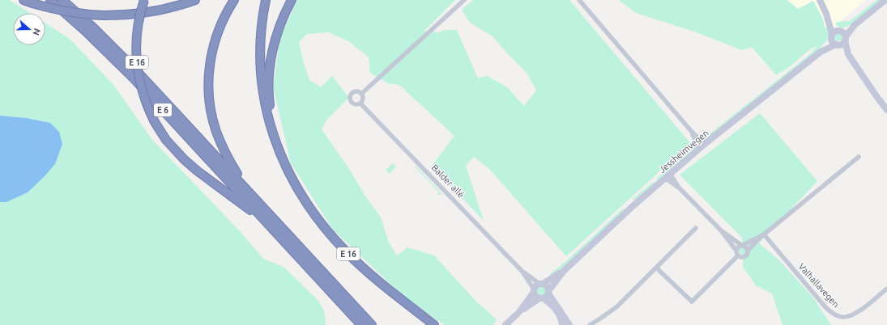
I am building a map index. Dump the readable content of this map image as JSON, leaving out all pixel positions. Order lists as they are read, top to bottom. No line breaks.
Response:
{"streets":{"highway":["E 16","E 6"],"main road":["Jessheimvegen"],"street":["Balder allé","Valhallavegen"]},"crossings":[["E 16","E 6"],["Jessheimvegen","Balder allé"]],"north":"right"}
